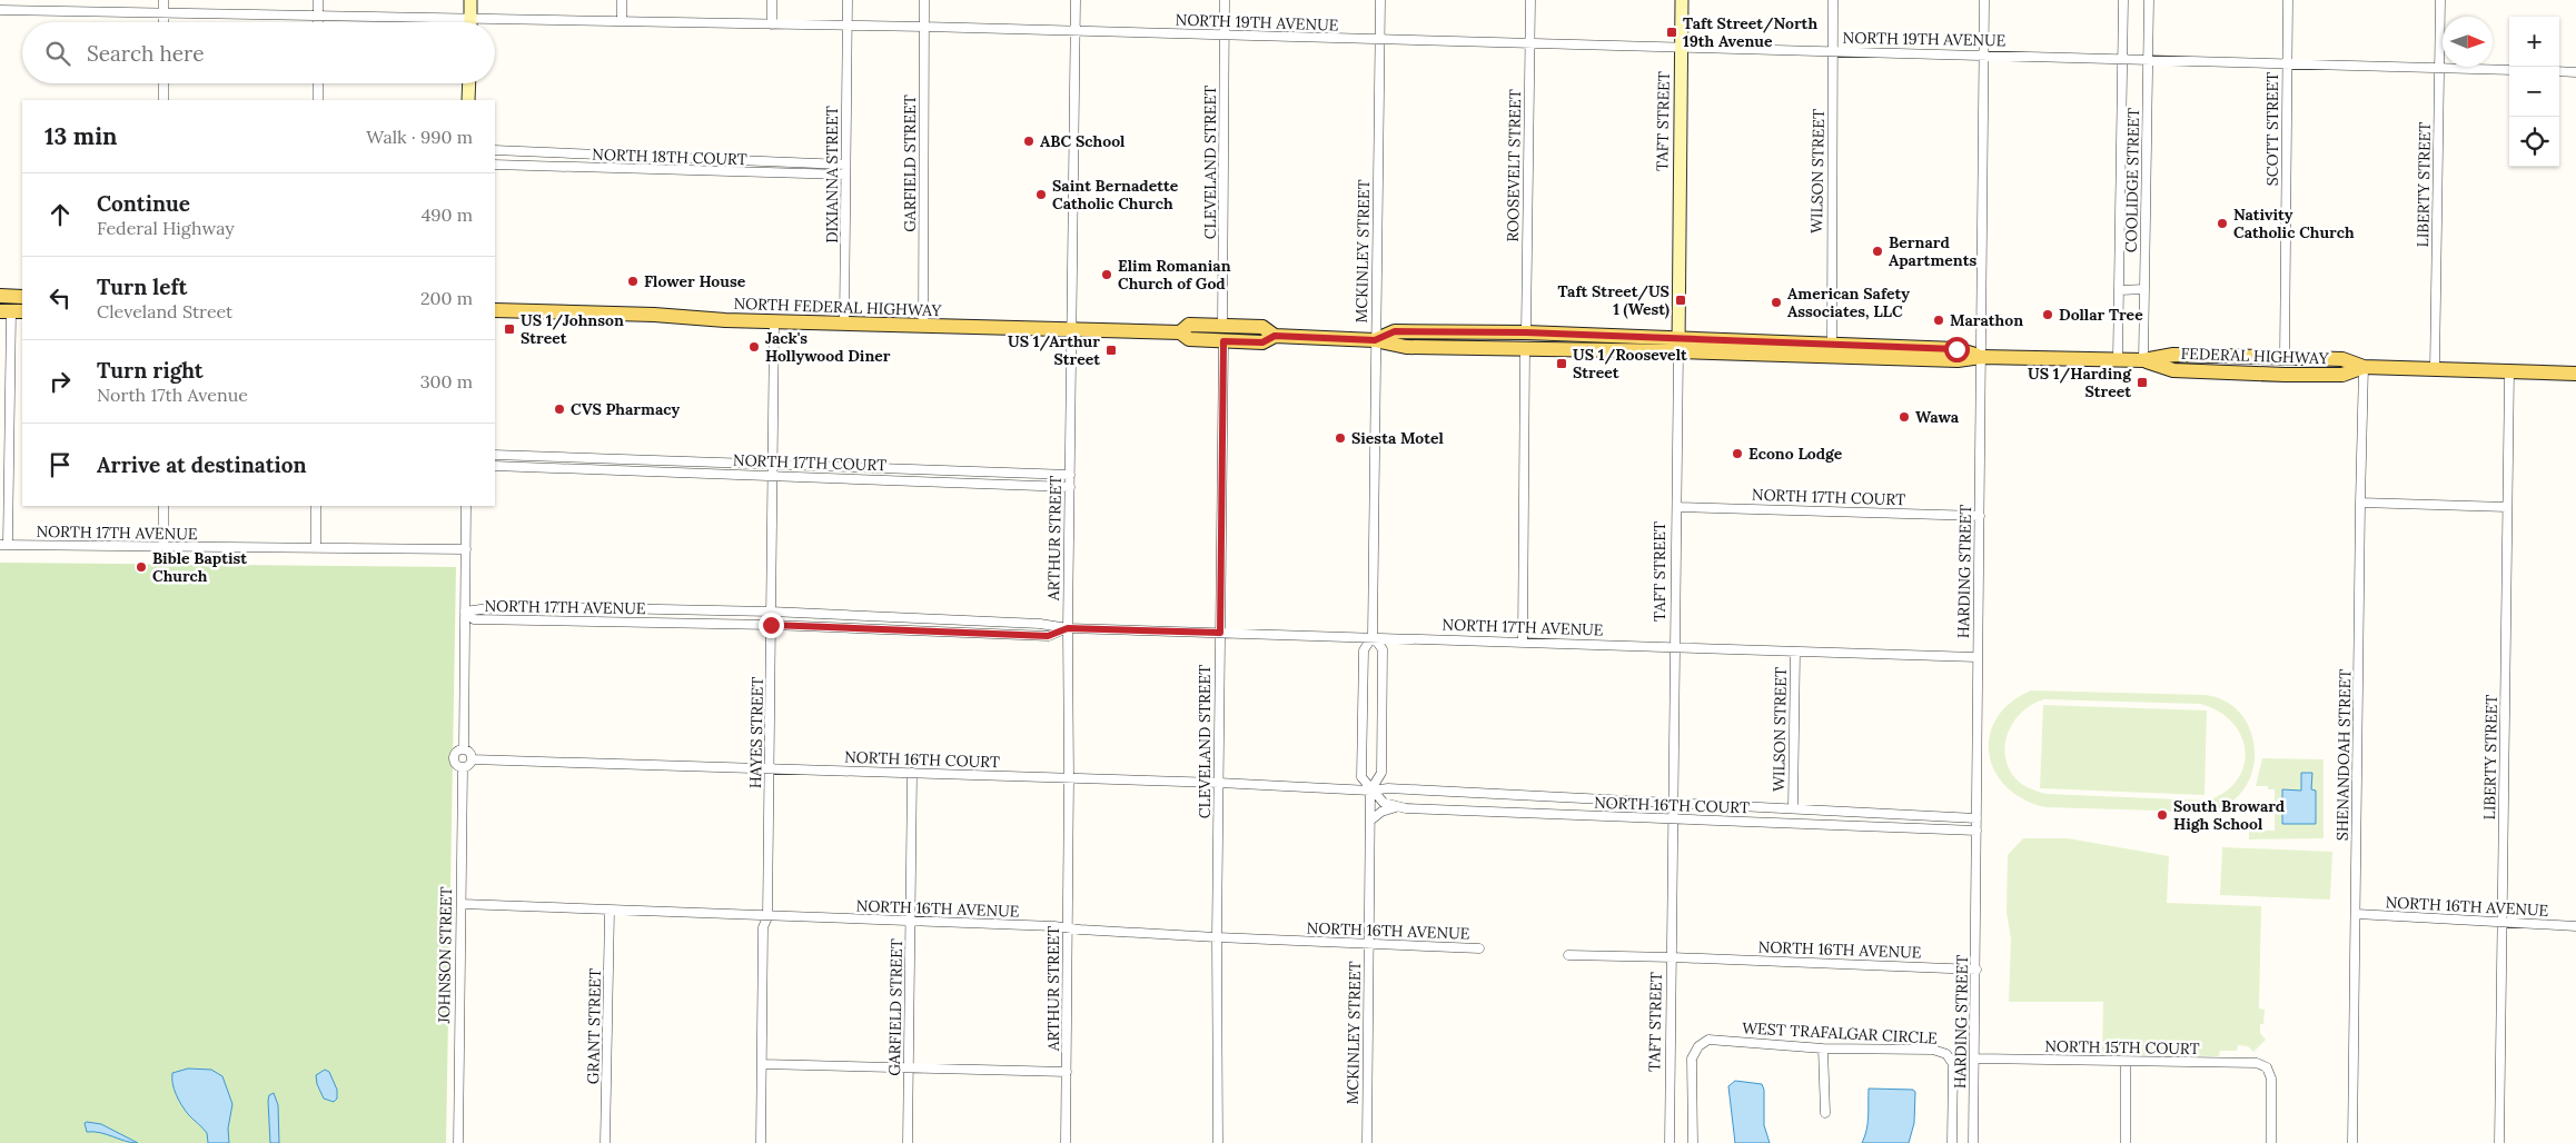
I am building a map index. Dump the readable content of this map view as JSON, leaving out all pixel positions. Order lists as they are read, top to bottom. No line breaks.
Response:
{"streets":{"main road":["NORTH FEDERAL HIGHWAY","FEDERAL HIGHWAY"],"street":["NORTH 19TH AVENUE","TAFT STREET","SCOTT STREET","NORTH 18TH COURT","CLEVELAND STREET","GARFIELD STREET","ROOSEVELT STREET","WILSON STREET","DIXIANNA STREET","COOLIDGE STREET","LIBERTY STREET","MCKINLEY STREET","NORTH 17TH COURT","NORTH 17TH AVENUE","ARTHUR STREET","HARDING STREET","HAYES STREET","SHENANDOAH STREET","NORTH 16TH COURT","NORTH 16TH AVENUE","JOHNSON STREET","GRANT STREET","WEST TRAFALGAR CIRCLE","NORTH 15TH COURT"]},"crossings":[["NORTH 19TH AVENUE","TAFT STREET"],["NORTH 19TH AVENUE","SCOTT STREET"],["NORTH 19TH AVENUE","CLEVELAND STREET"],["NORTH 19TH AVENUE","GARFIELD STREET"],["NORTH 19TH AVENUE","ROOSEVELT STREET"],["NORTH 19TH AVENUE","WILSON STREET"],["NORTH 19TH AVENUE","DIXIANNA STREET"],["NORTH 19TH AVENUE","COOLIDGE STREET"],["NORTH 19TH AVENUE","LIBERTY STREET"],["NORTH 19TH AVENUE","MCKINLEY STREET"],["NORTH 19TH AVENUE","ARTHUR STREET"],["NORTH 19TH AVENUE","HARDING STREET"],["TAFT STREET","FEDERAL HIGHWAY"],["TAFT STREET","NORTH 17TH COURT"],["TAFT STREET","NORTH 17TH AVENUE"],["TAFT STREET","NORTH 16TH COURT"],["TAFT STREET","NORTH 16TH AVENUE"],["SCOTT STREET","FEDERAL HIGHWAY"],["NORTH 18TH COURT","DIXIANNA STREET"],["CLEVELAND STREET","FEDERAL HIGHWAY"],["CLEVELAND STREET","NORTH 17TH AVENUE"],["CLEVELAND STREET","NORTH 16TH COURT"],["CLEVELAND STREET","NORTH 16TH AVENUE"],["GARFIELD STREET","NORTH FEDERAL HIGHWAY"],["GARFIELD STREET","NORTH 16TH COURT"],["GARFIELD STREET","NORTH 16TH AVENUE"],["ROOSEVELT STREET","FEDERAL HIGHWAY"],["WILSON STREET","FEDERAL HIGHWAY"],["WILSON STREET","NORTH 17TH AVENUE"],["WILSON STREET","NORTH 16TH COURT"],["DIXIANNA STREET","NORTH FEDERAL HIGHWAY"],["COOLIDGE STREET","FEDERAL HIGHWAY"],["LIBERTY STREET","FEDERAL HIGHWAY"],["LIBERTY STREET","NORTH 16TH AVENUE"],["MCKINLEY STREET","FEDERAL HIGHWAY"],["MCKINLEY STREET","NORTH 17TH AVENUE"],["MCKINLEY STREET","NORTH 16TH COURT"],["MCKINLEY STREET","NORTH 16TH AVENUE"],["NORTH FEDERAL HIGHWAY","FEDERAL HIGHWAY"],["NORTH FEDERAL HIGHWAY","ARTHUR STREET"],["NORTH FEDERAL HIGHWAY","HAYES STREET"],["FEDERAL HIGHWAY","HARDING STREET"],["FEDERAL HIGHWAY","SHENANDOAH STREET"],["NORTH 17TH COURT","ARTHUR STREET"],["NORTH 17TH COURT","HARDING STREET"],["NORTH 17TH COURT","HAYES STREET"],["NORTH 17TH AVENUE","ARTHUR STREET"],["NORTH 17TH AVENUE","HARDING STREET"],["NORTH 17TH AVENUE","HAYES STREET"],["ARTHUR STREET","NORTH 16TH COURT"],["ARTHUR STREET","NORTH 16TH AVENUE"],["HARDING STREET","NORTH 16TH COURT"],["HARDING STREET","NORTH 16TH AVENUE"],["HARDING STREET","NORTH 15TH COURT"],["HAYES STREET","NORTH 16TH COURT"],["HAYES STREET","NORTH 16TH AVENUE"],["SHENANDOAH STREET","NORTH 16TH AVENUE"],["NORTH 16TH COURT","JOHNSON STREET"],["NORTH 16TH AVENUE","JOHNSON STREET"],["NORTH 16TH AVENUE","GRANT STREET"]],"places":{"transit":["Taft Street/North 19th Avenue","Taft Street/US 1 (West)","US 1/Johnson Street","US 1/Arthur Street","US 1/Roosevelt Street","US 1/Harding Street"],"other":["ABC School","Saint Bernadette Catholic Church","Nativity Catholic Church","Bernard Apartments","Elim Romanian Church of God","Flower House","American Safety Associates, LLC","Dollar Tree","Marathon","Jack's Hollywood Diner","CVS Pharmacy","Wawa","Siesta Motel","Econo Lodge","Bible Baptist Church","South Broward High School"]},"north":"right","page":{"map_buttons":["+","−"],"search":"Search here","heading":["13 min","Walk · 990 m"],"list":[["Continue","Federal Highway","490 m"],["Turn left","Cleveland Street","200 m"],["Turn right","North 17th Avenue","300 m"],"Arrive at destination"]}}
